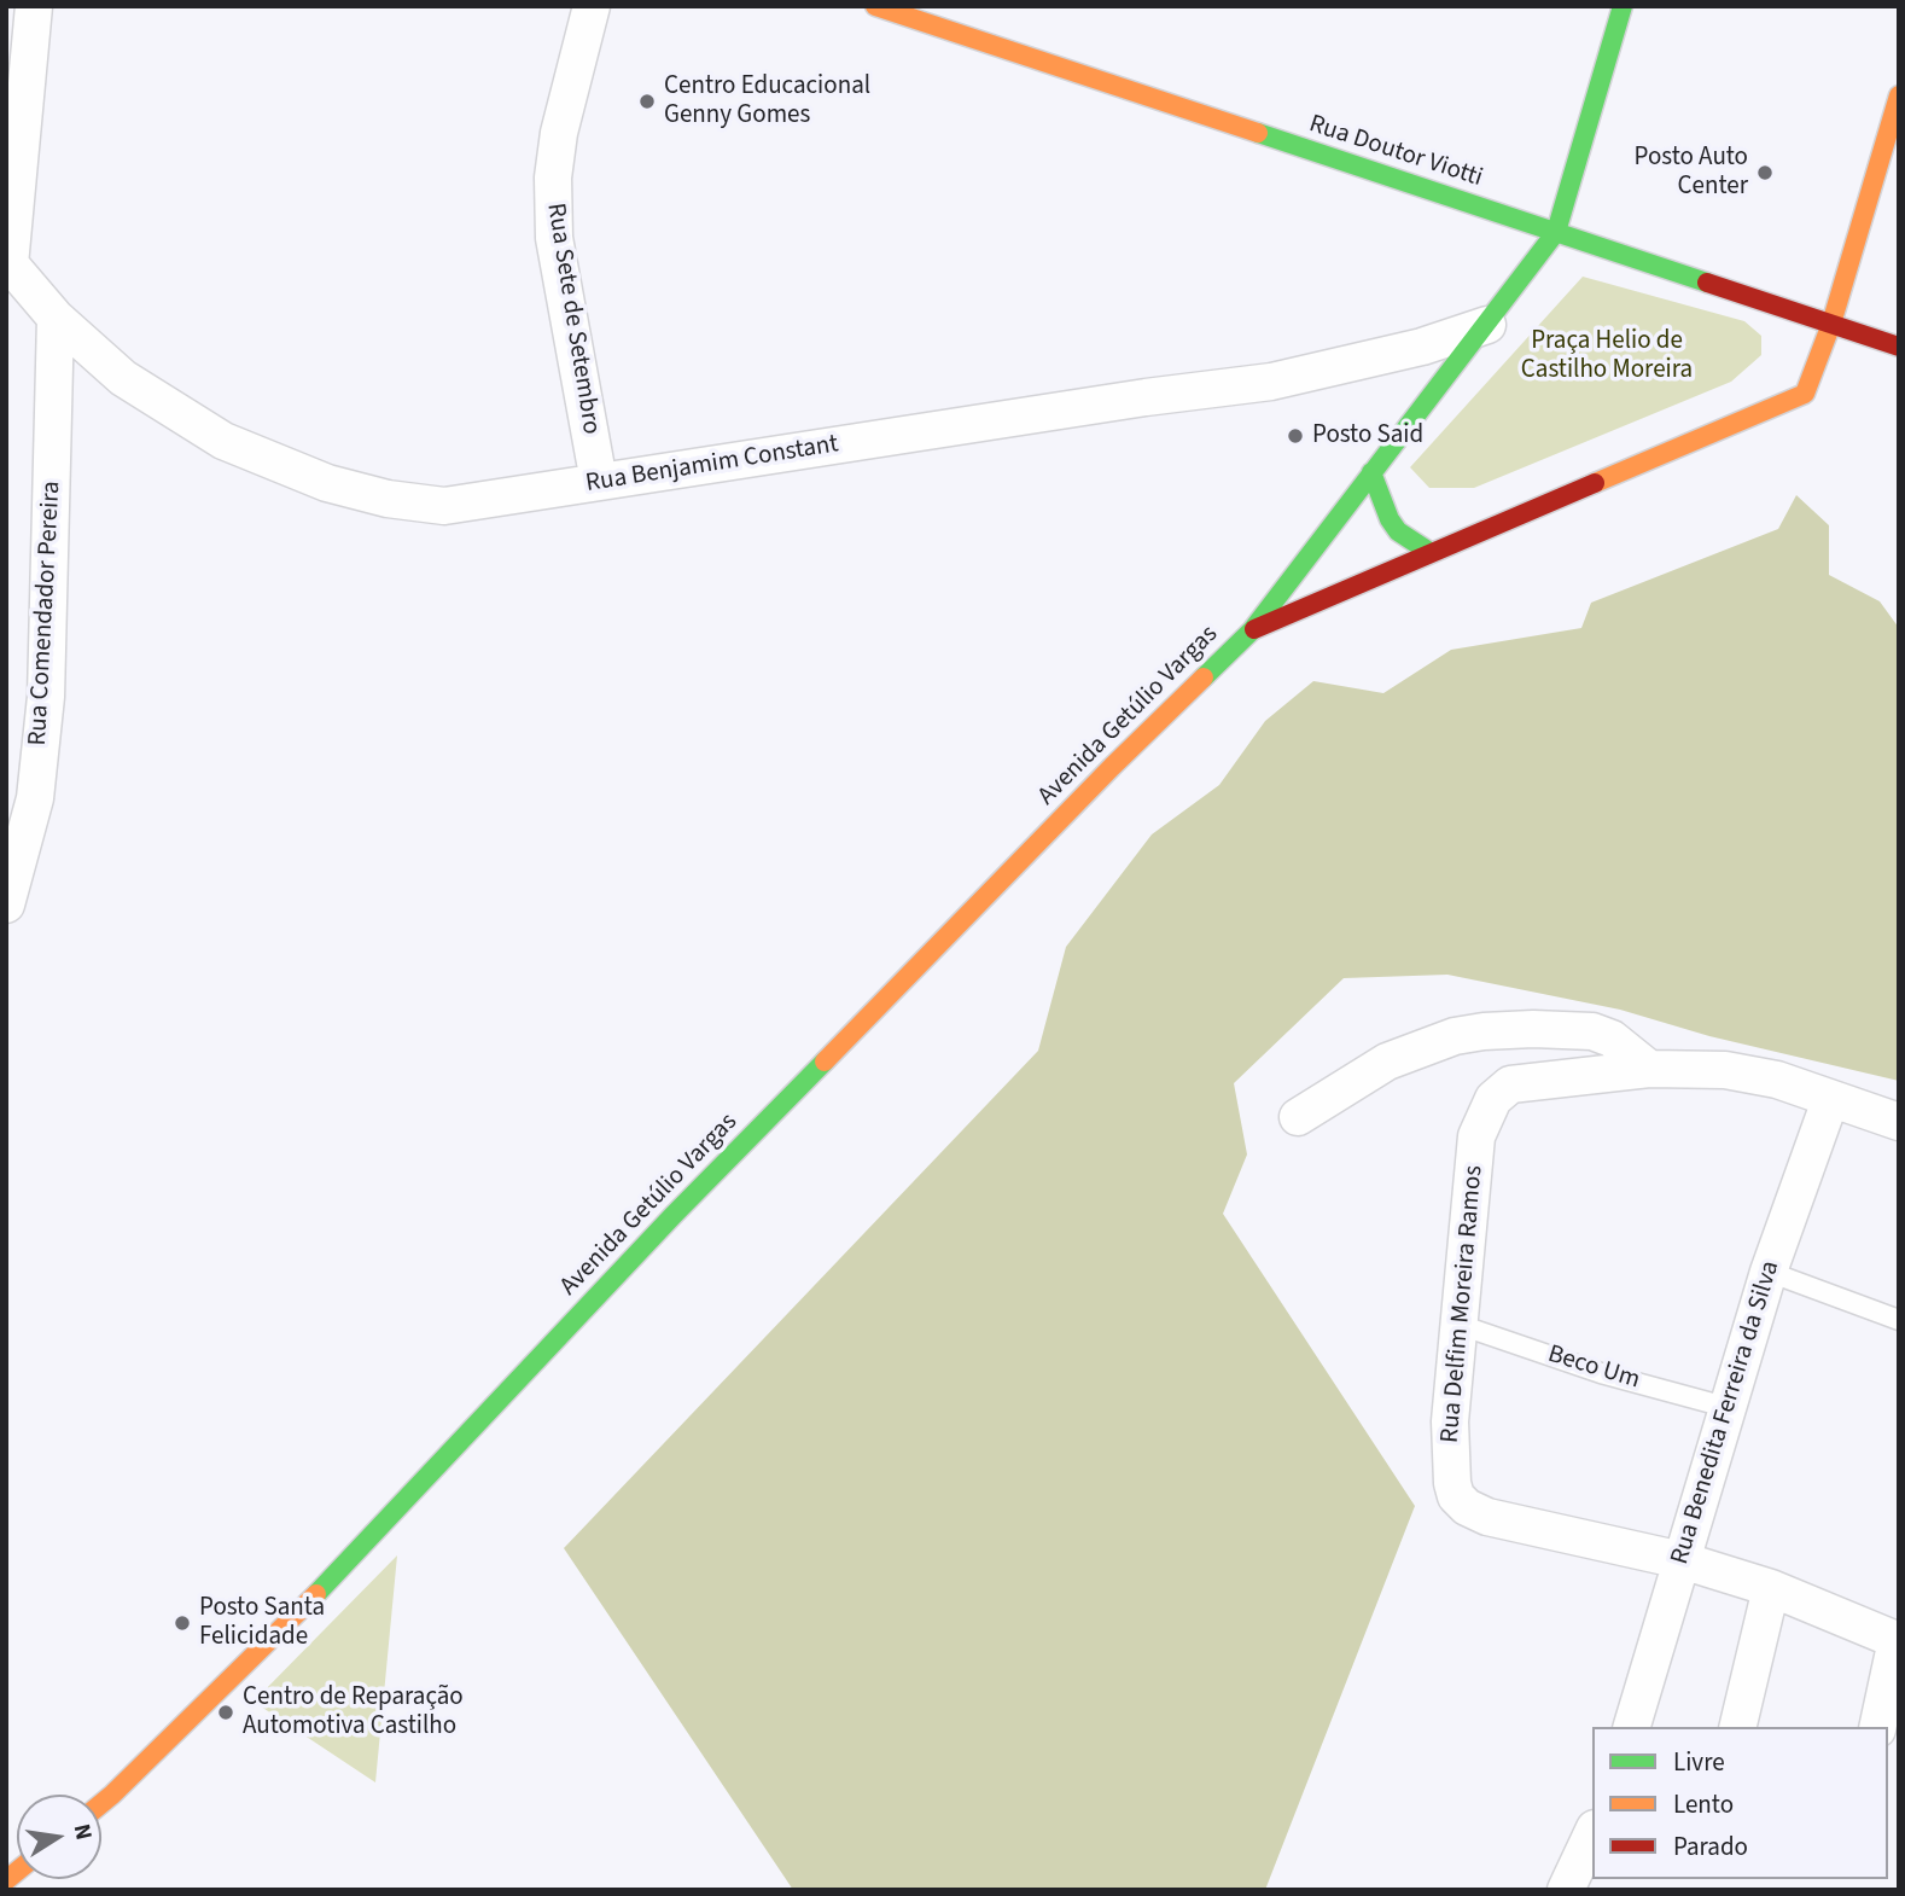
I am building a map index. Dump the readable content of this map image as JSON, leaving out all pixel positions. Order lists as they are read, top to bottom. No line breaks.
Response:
{"streets":{"street":["Rua Doutor Viotti","Rua Sete de Setembro","Rua Benjamim Constant","Rua Comendador Pereira","Avenida Getúlio Vargas","Rua Delfim Moreira Ramos","Rua Benedita Ferreira da Silva"],"lane":["Beco Um"]},"crossings":[["Rua Sete de Setembro","Rua Benjamim Constant"],["Rua Benjamim Constant","Rua Comendador Pereira"],["Rua Delfim Moreira Ramos","Beco Um"],["Rua Delfim Moreira Ramos","Rua Benedita Ferreira da Silva"],["Beco Um","Rua Benedita Ferreira da Silva"]],"parks":["Praça Helio de Castilho Moreira"],"places":["Centro Educacional Genny Gomes","Posto Auto Center","Posto Said","Posto Santa Felicidade","Centro de Reparação Automotiva Castilho"],"legend":["Livre","Lento","Parado"],"north":"right"}
